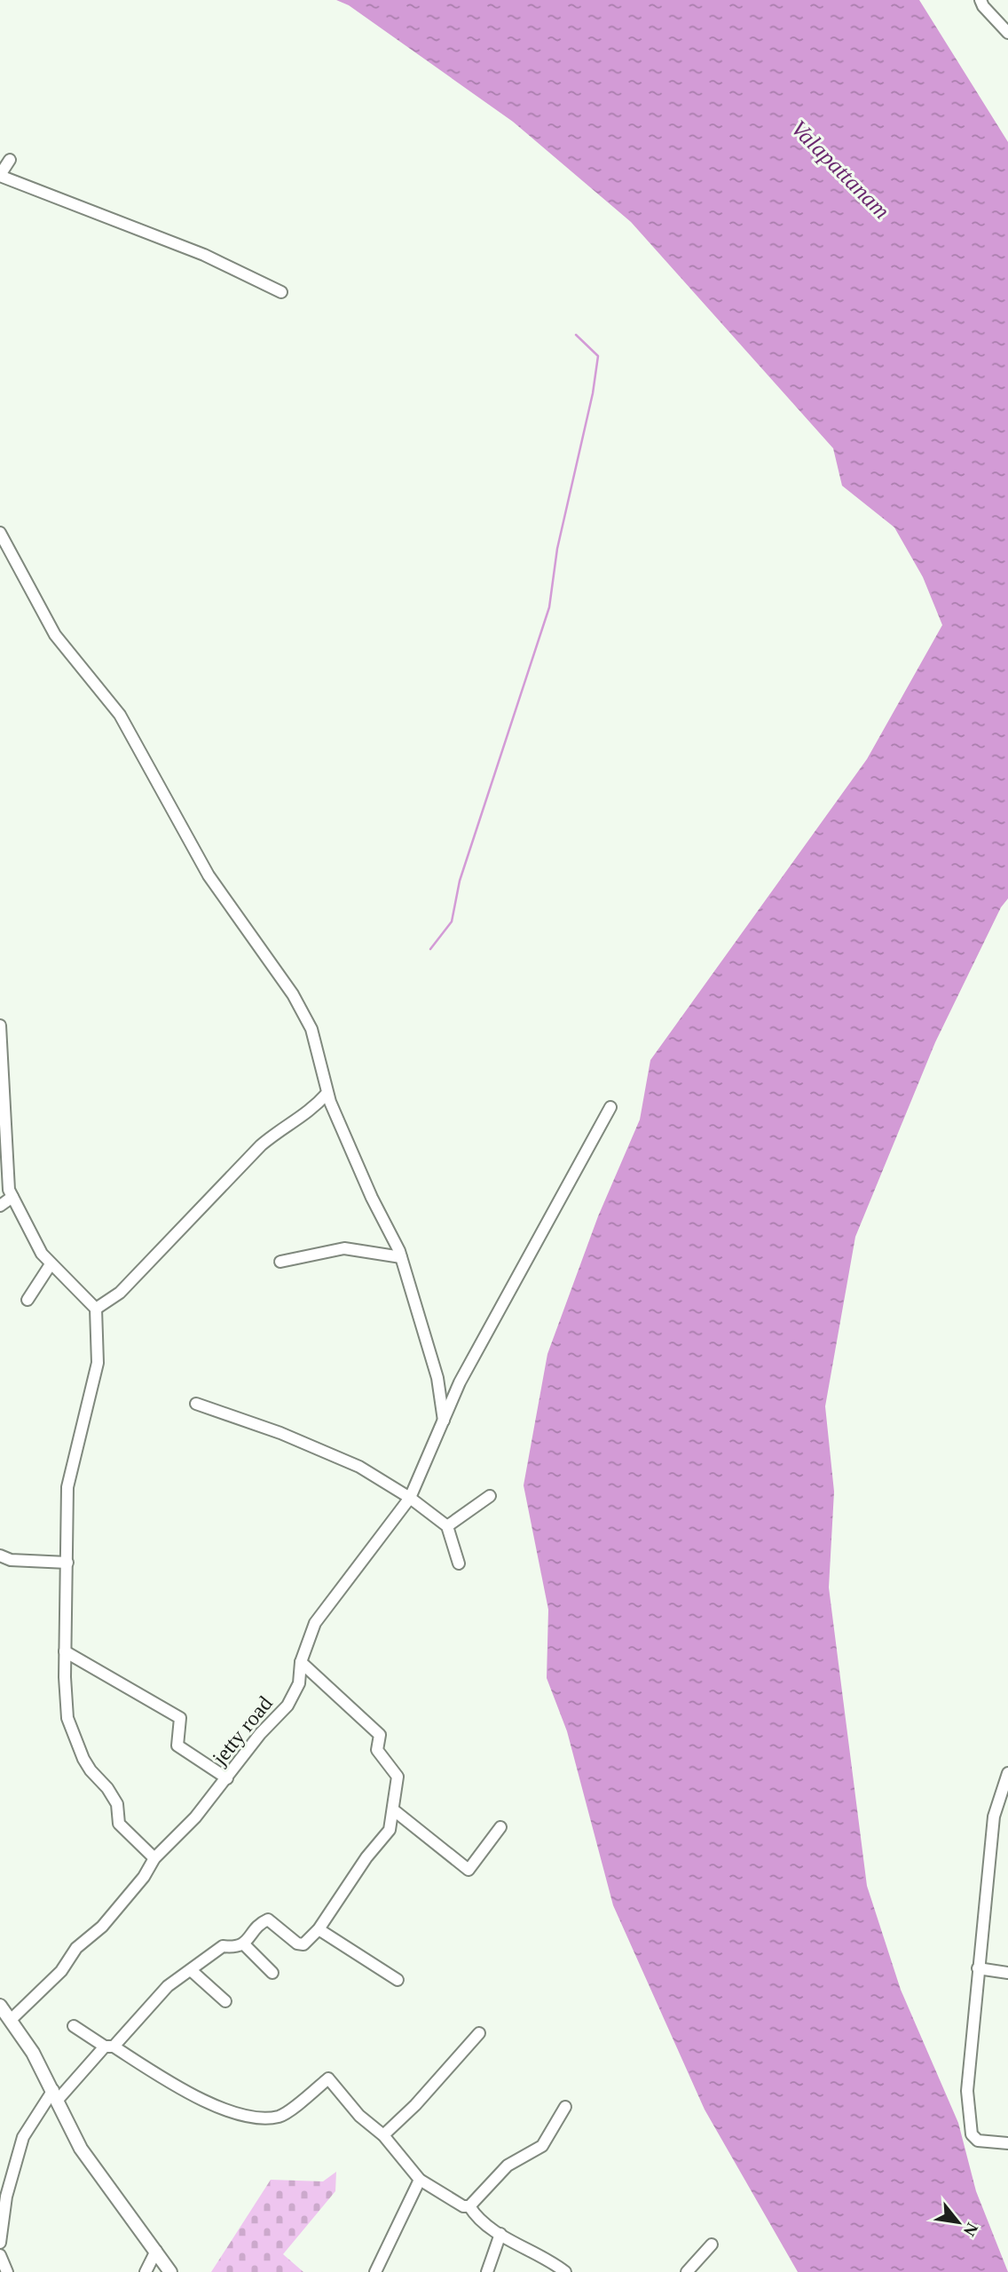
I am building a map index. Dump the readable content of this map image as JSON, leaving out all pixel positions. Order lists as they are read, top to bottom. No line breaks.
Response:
{"streets":{"street":["jetty road"]},"water":["Valapattanam"],"north":"bottom right"}
